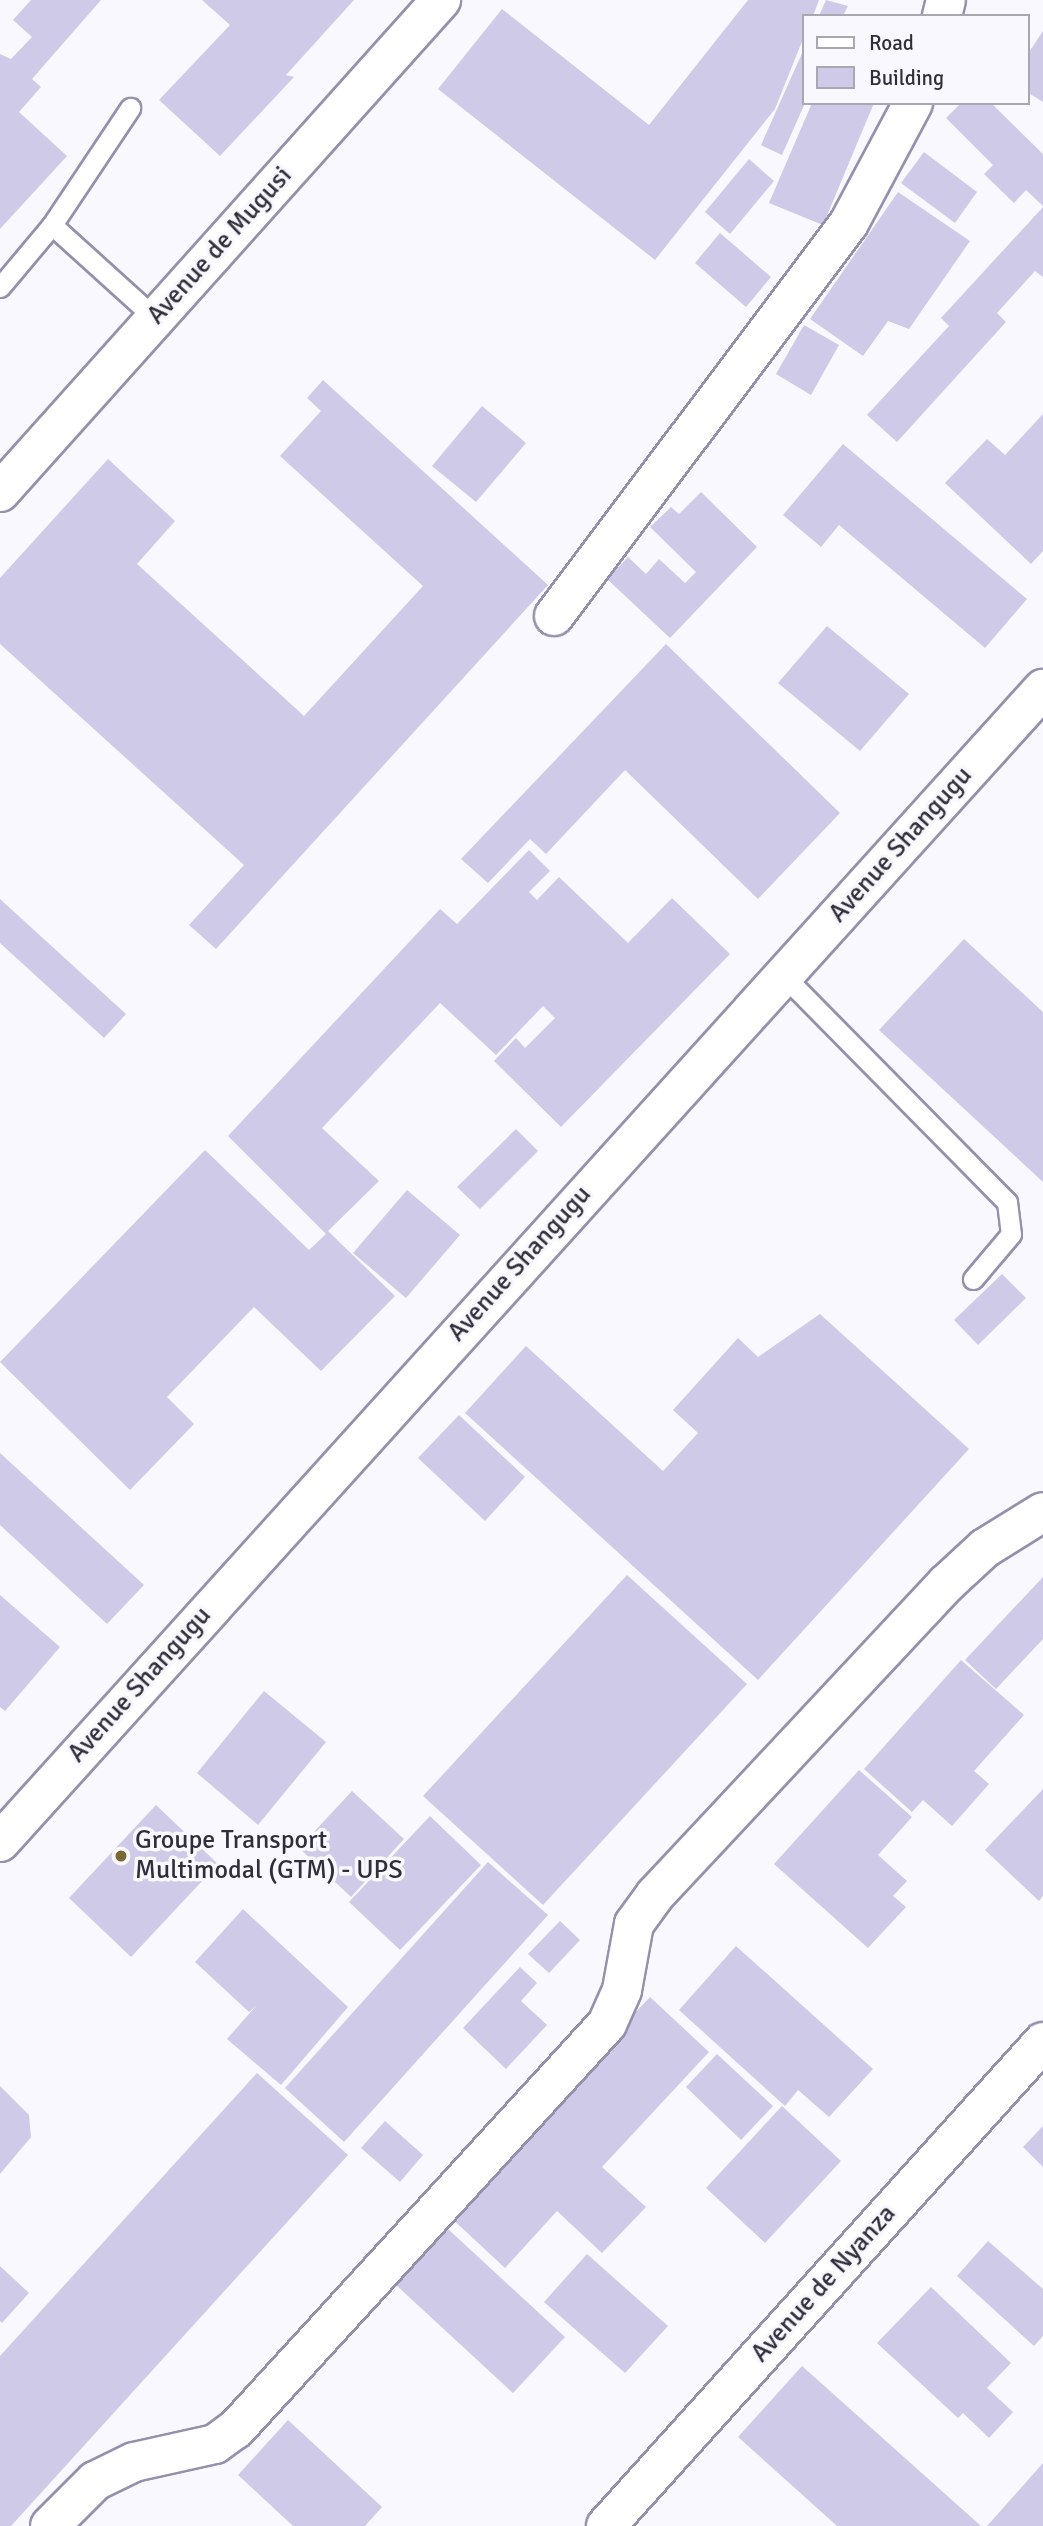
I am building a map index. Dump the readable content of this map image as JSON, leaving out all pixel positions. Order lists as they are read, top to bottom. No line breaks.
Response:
{"streets":{"street":["Avenue de Mugusi","Avenue Shangugu","Avenue de Nyanza"]},"places":["Groupe Transport Multimodal (GTM) - UPS"],"legend":["Road","Building"]}
